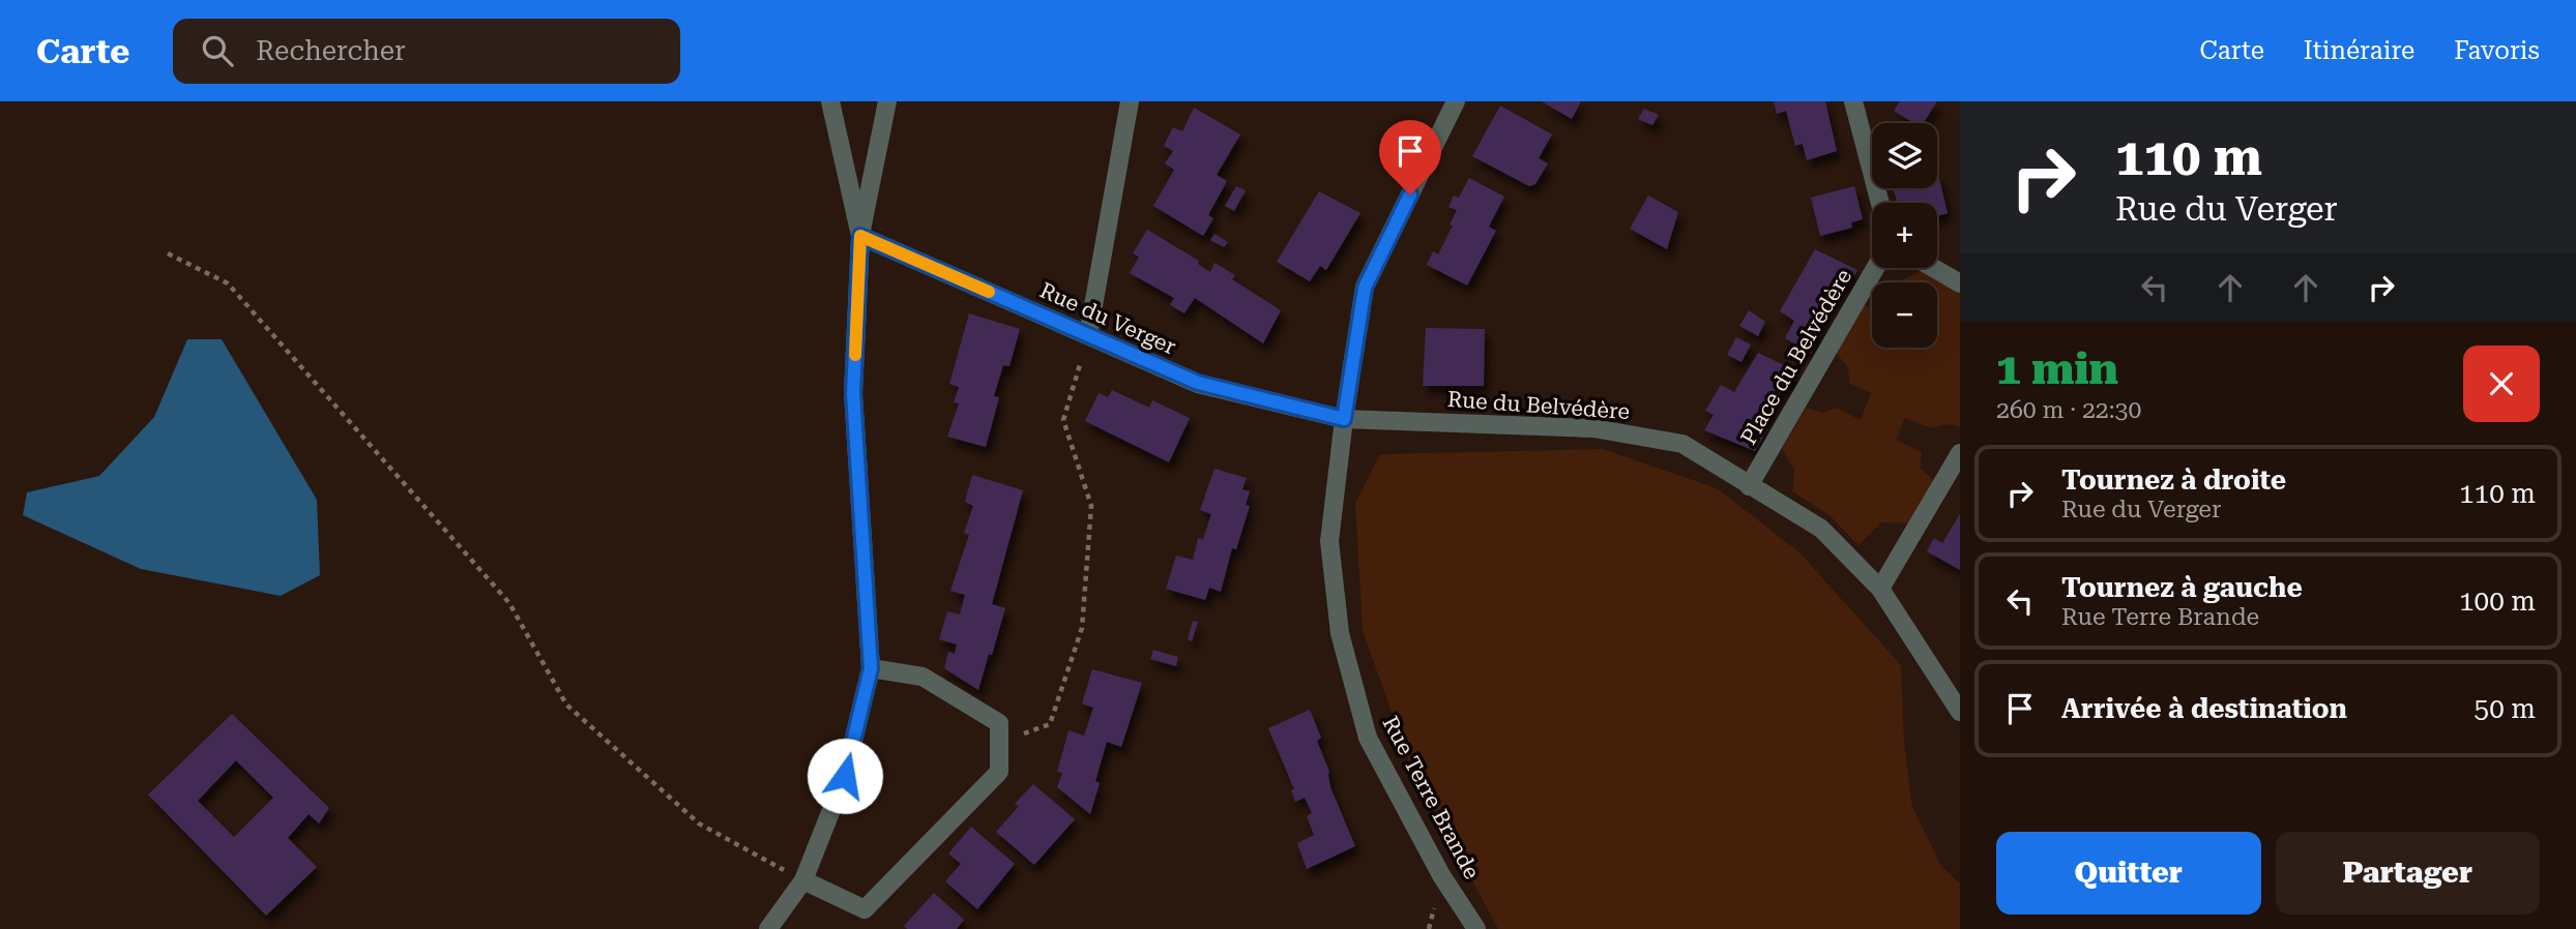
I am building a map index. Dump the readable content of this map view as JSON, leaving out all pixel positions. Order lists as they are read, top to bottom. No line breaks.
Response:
{"streets":{"street":["Rue du Verger","Place du Belvédère","Rue du Belvédère","Rue Terre Brande"]},"crossings":[["Rue du Verger","Rue du Belvédère"],["Rue du Verger","Rue Terre Brande"],["Place du Belvédère","Rue du Belvédère"],["Rue du Belvédère","Rue Terre Brande"]],"page":{"header":"Carte","search":"Rechercher","nav":["Carte","Itinéraire","Favoris"],"turn":["110 m","Rue du Verger"],"map_buttons":["+","−"],"heading":["1 min","260 m · 22:30"],"list":[{"name":"Tournez à droite","note":"Rue du Verger","value":"110 m"},{"name":"Tournez à gauche","note":"Rue Terre Brande","value":"100 m"},{"name":"Arrivée à destination","value":"50 m"}],"buttons":["Quitter","Partager"]}}
